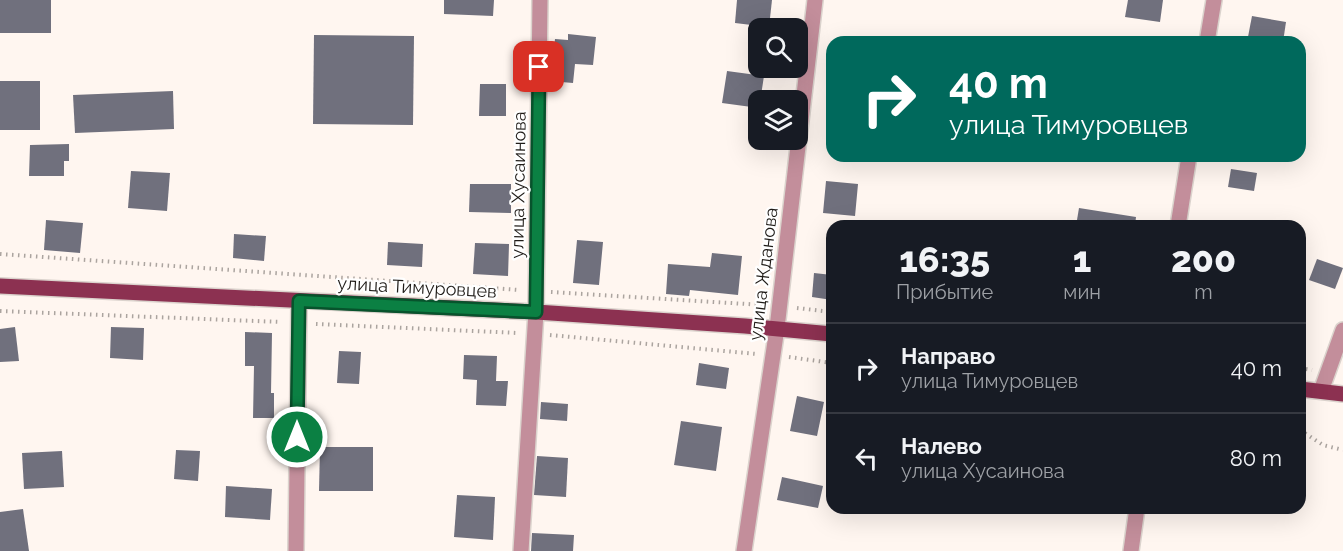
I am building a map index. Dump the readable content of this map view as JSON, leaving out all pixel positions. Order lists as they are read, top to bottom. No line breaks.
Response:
{"streets":{"main road":["улица Тимуровцев"],"street":["улица Хусаинова","улица Жданова"]},"crossings":[["улица Хусаинова","улица Тимуровцев"],["улица Жданова","улица Тимуровцев"]],"page":{"turn":["40 m","улица Тимуровцев"],"eta":["16:35","Прибытие","1","мин","200","m"],"list":[{"name":"Направо","note":"улица Тимуровцев","value":"40 m"},{"name":"Налево","note":"улица Хусаинова","value":"80 m"}]}}
